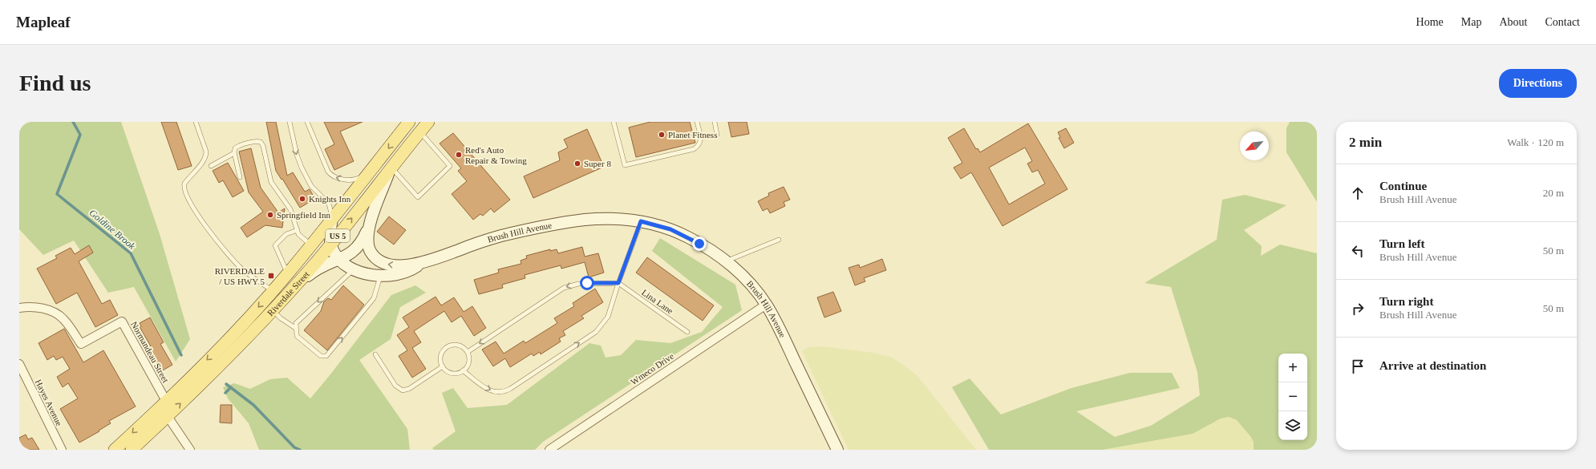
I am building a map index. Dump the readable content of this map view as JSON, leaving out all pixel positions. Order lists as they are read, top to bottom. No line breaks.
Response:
{"streets":{"main road":["US 5","Riverdale Street"],"street":["Brush Hill Avenue","Normandeau Street","Wmeco Drive","Hayes Avenue"],"lane":["Lina Lane"]},"crossings":[["Brush Hill Avenue","Riverdale Street"],["Brush Hill Avenue","Wmeco Drive"],["Riverdale Street","Normandeau Street"]],"water":["Goldine Brook"],"places":{"other":["Planet Fitness","Red's Auto Repair & Towing","Super 8","Knights Inn","Springfield Inn"],"transit":["RIVERDALE / US HWY 5"]},"north":"bottom left","page":{"header":"Mapleaf","nav":["Home","Map","About","Contact"],"buttons":"Directions","title":"Find us","heading":["2 min","Walk · 120 m"],"list":[["Continue","Brush Hill Avenue","20 m"],["Turn left","Brush Hill Avenue","50 m"],["Turn right","Brush Hill Avenue","50 m"],"Arrive at destination"],"map_buttons":["+","−"]}}
